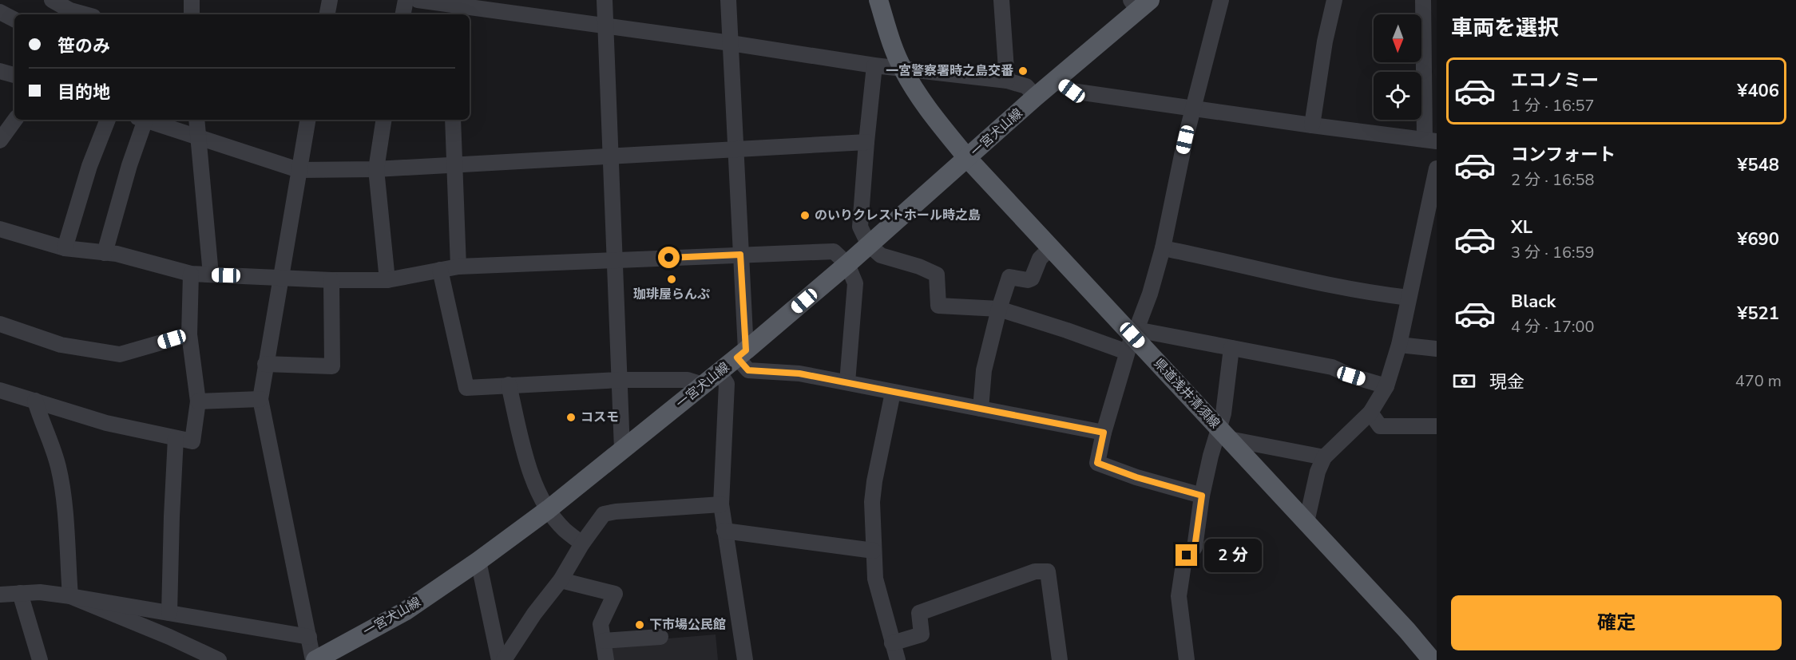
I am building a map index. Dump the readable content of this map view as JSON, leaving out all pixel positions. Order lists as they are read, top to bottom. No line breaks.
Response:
{"streets":{"main road":["一宮犬山線","県道浅井清須線"]},"crossings":[["一宮犬山線","県道浅井清須線"]],"places":["一宮警察署時之島交番","のいりクレストホール時之島","珈琲屋らんぷ","コスモ","下市場公民館"],"north":"bottom","page":{"heading":"車両を選択","banner":["笹のみ","目的地"],"list":[{"name":"エコノミー","note":"1 分 · 16:57","value":"¥406"},{"name":"コンフォート","note":"2 分 · 16:58","value":"¥548"},{"name":"XL","note":"3 分 · 16:59","value":"¥690"},{"name":"Black","note":"4 分 · 17:00","value":"¥521"}],"pay":["現金","470 m"],"bubble":"2 分","buttons":"確定"}}
